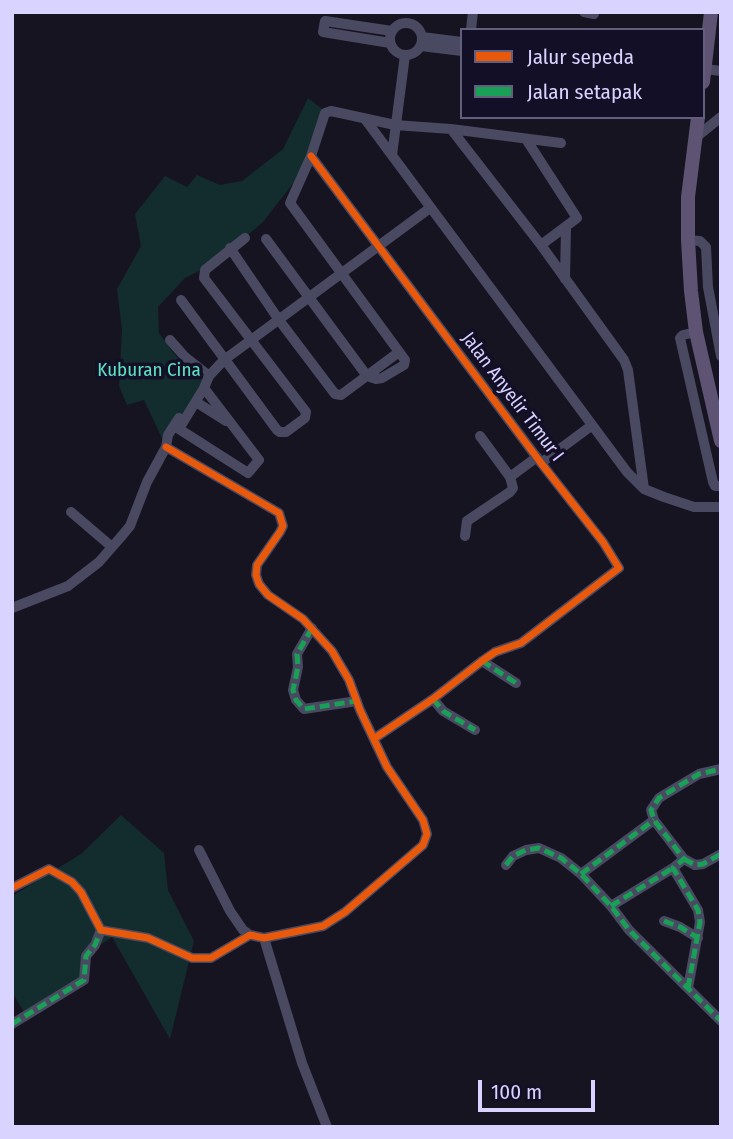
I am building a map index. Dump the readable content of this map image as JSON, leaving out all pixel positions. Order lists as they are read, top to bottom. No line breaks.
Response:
{"streets":{"street":["Jalan Anyelir Timur I"]},"parks":["Kuburan Cina"],"legend":["Jalur sepeda","Jalan setapak"],"scale_bar":"100 m"}
